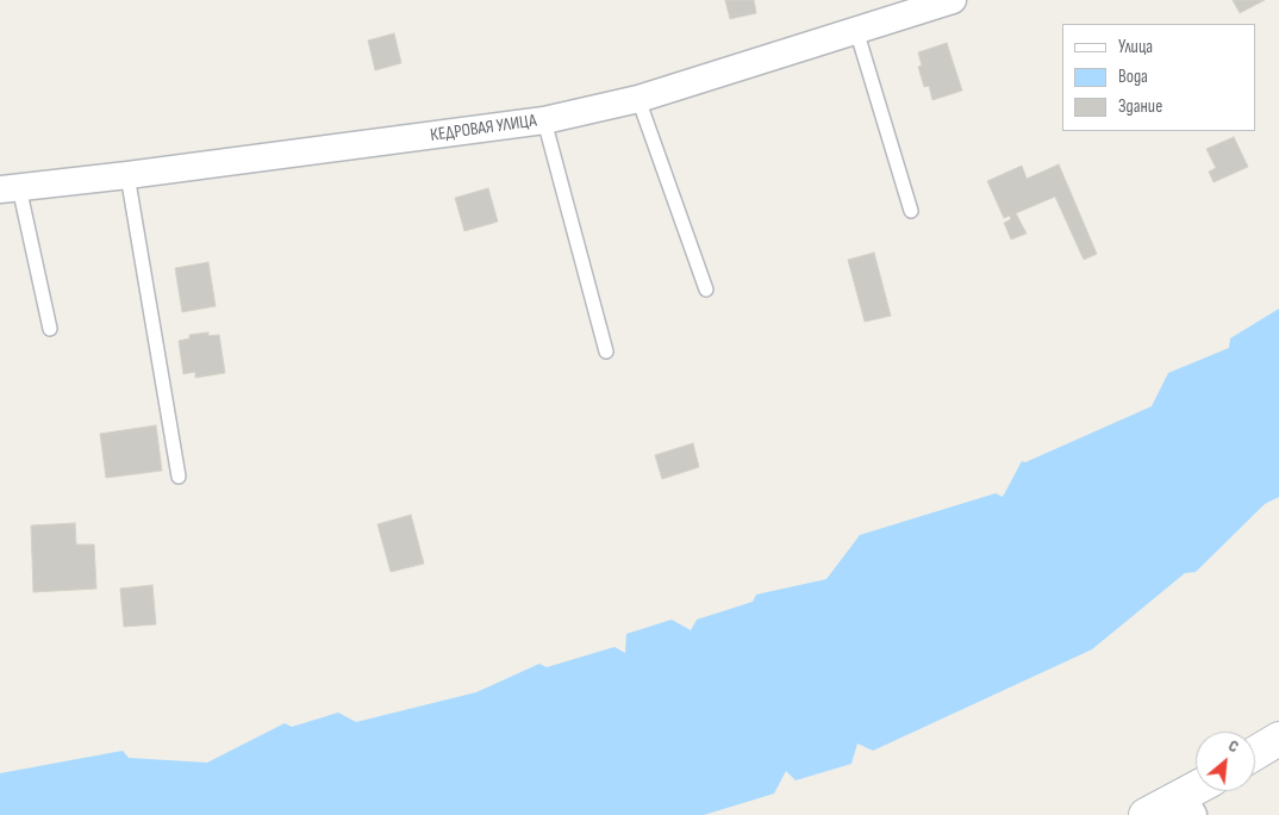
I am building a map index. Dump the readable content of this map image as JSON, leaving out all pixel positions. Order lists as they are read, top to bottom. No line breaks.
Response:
{"streets":{"street":["КЕДРОВАЯ УЛИЦА"]},"legend":["Улица","Вода","Здание"],"north":"top right"}
